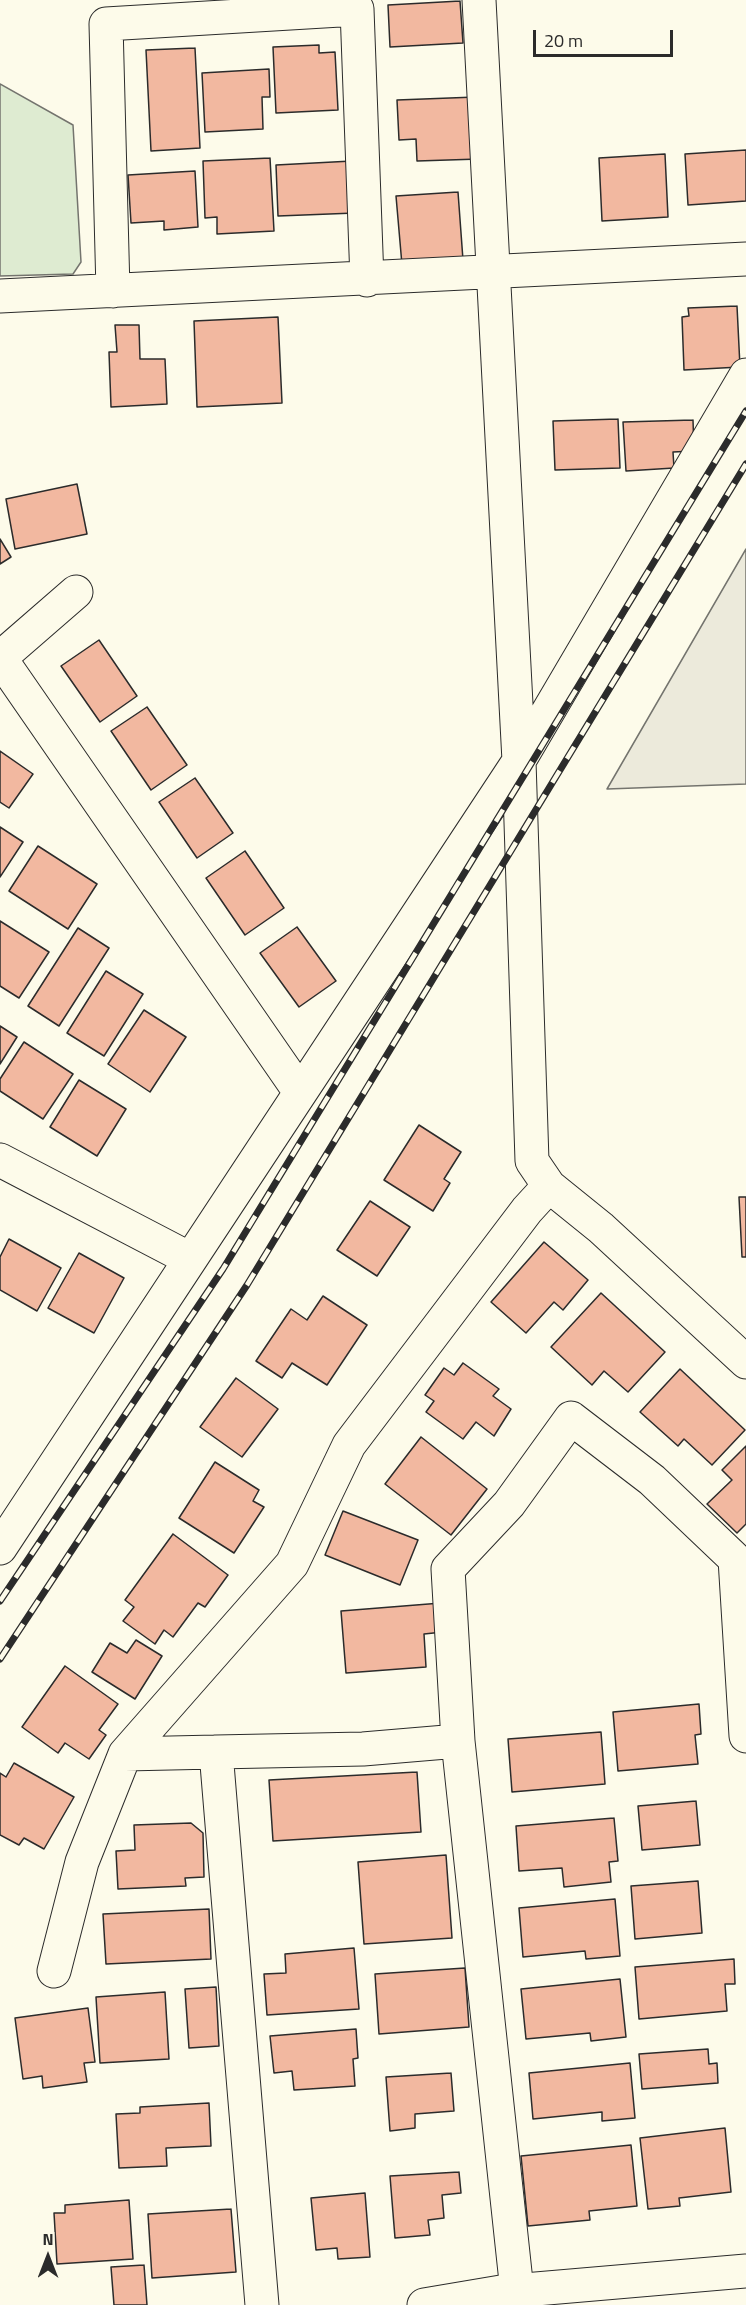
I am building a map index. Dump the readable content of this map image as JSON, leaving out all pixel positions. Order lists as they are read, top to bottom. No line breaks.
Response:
{"scale_bar":"20 m","north":"top"}
